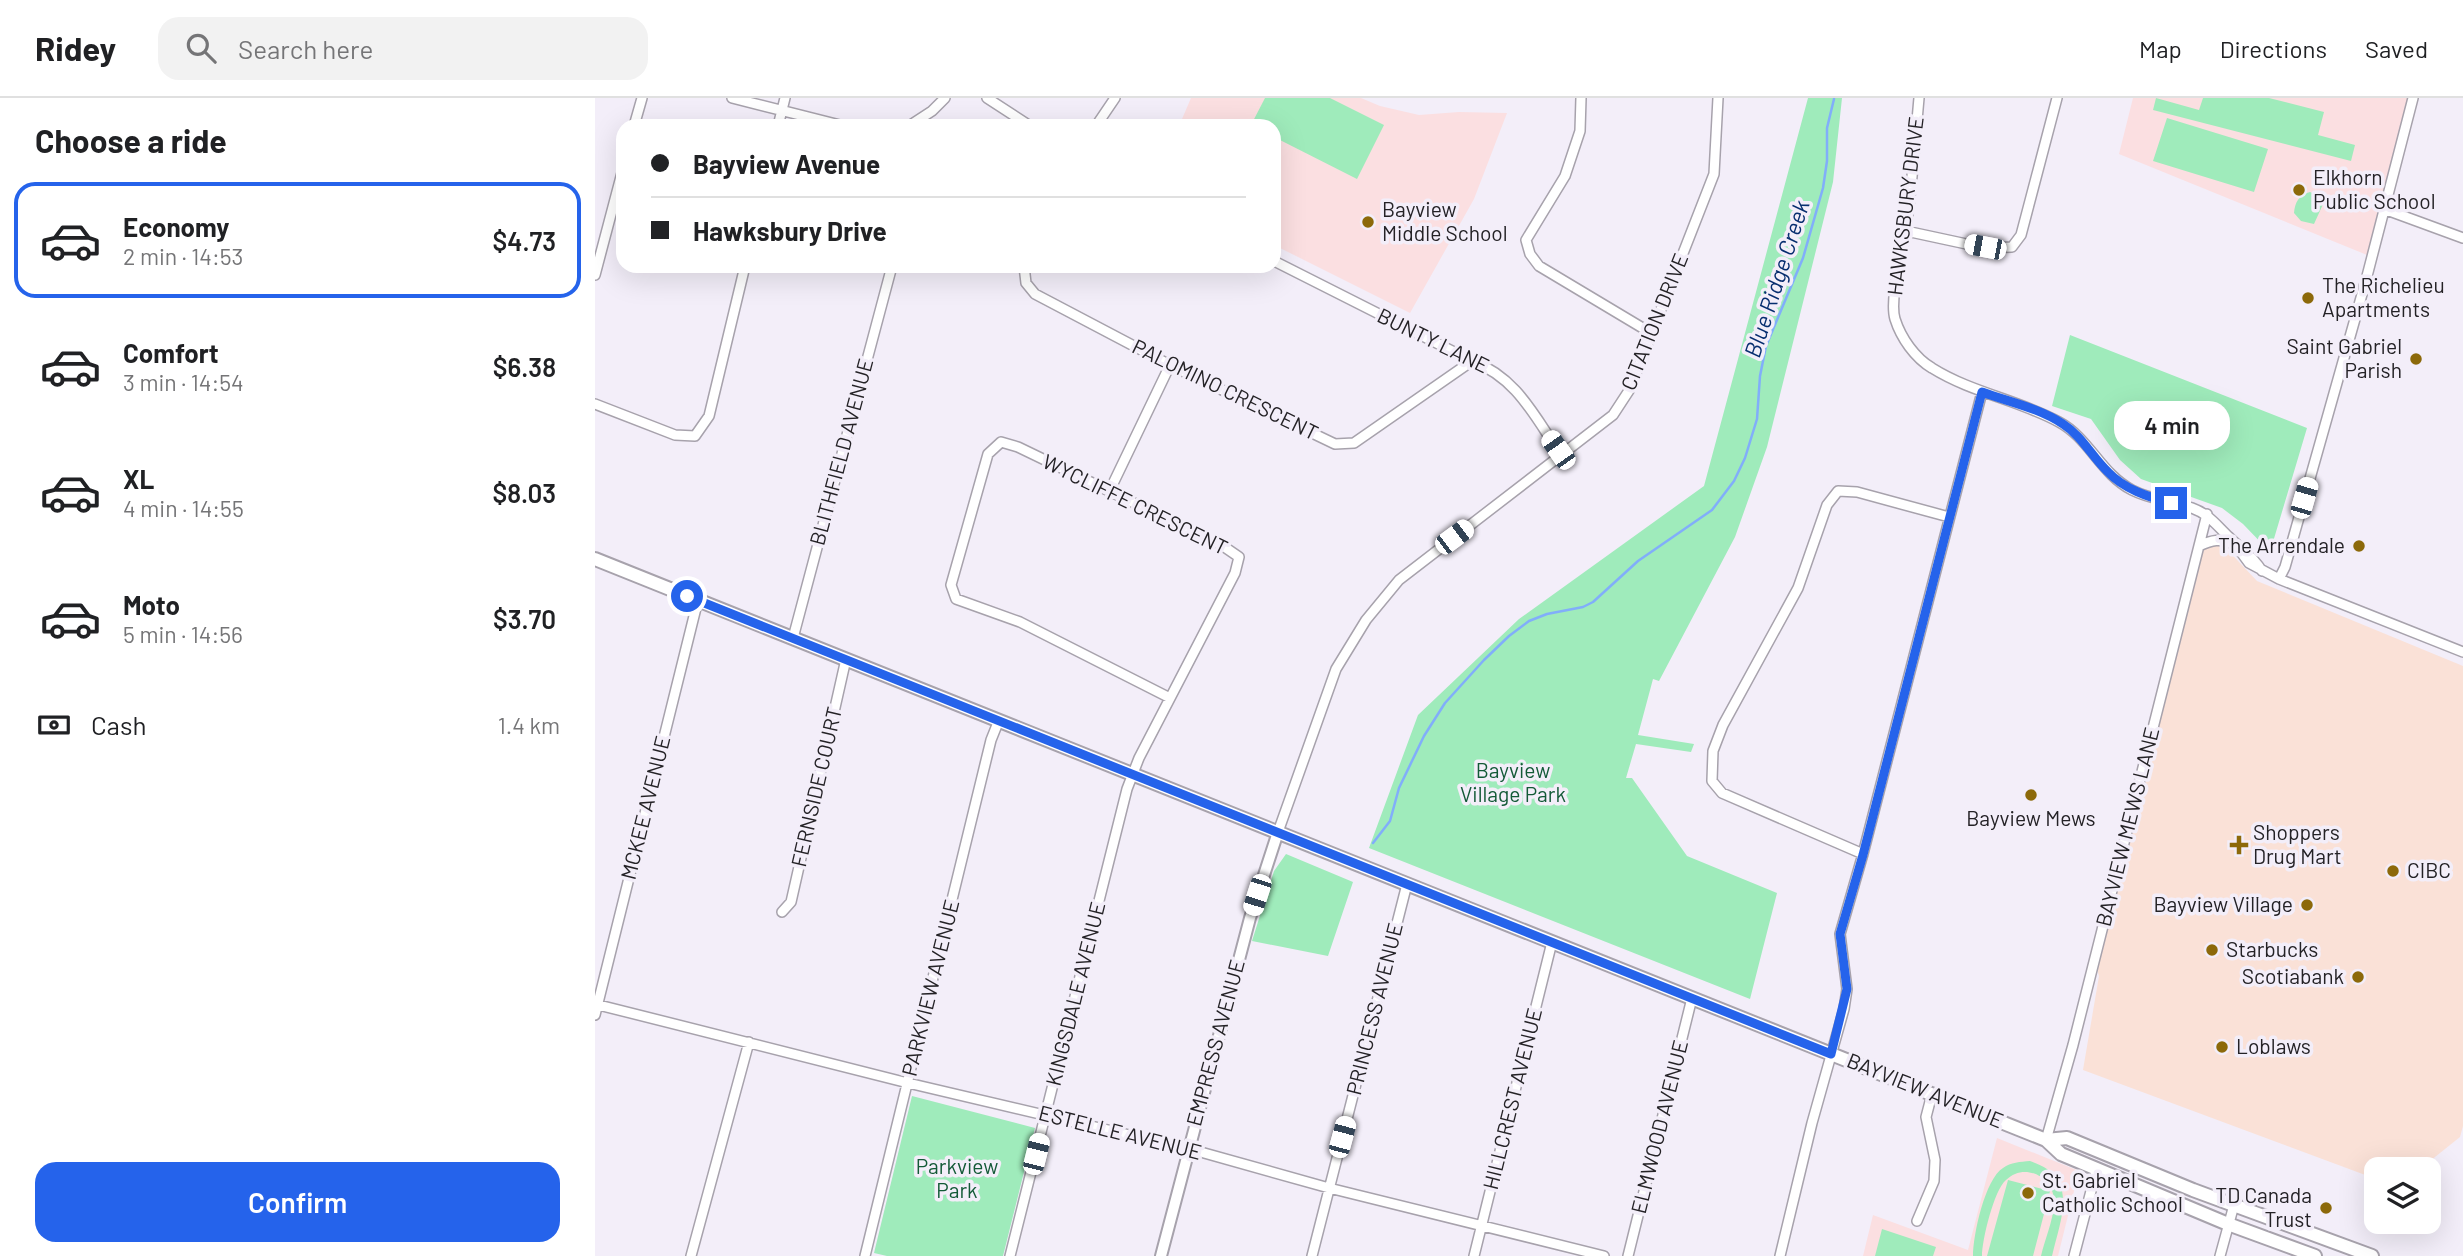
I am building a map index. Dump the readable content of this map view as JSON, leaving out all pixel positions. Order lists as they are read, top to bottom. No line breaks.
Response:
{"streets":{"main road":["BAYVIEW AVENUE"],"street":["HAWKSBURY DRIVE","CITATION DRIVE","BUNTY LANE","PALOMINO CRESCENT","BLITHFIELD AVENUE","WYCLIFFE CRESCENT","FERNSIDE COURT","MCKEE AVENUE","BAYVIEW MEWS LANE","PARKVIEW AVENUE","KINGSDALE AVENUE","PRINCESS AVENUE","EMPRESS AVENUE","HILLCREST AVENUE","ELMWOOD AVENUE","ESTELLE AVENUE"]},"crossings":[["HAWKSBURY DRIVE","BAYVIEW MEWS LANE"],["CITATION DRIVE","BUNTY LANE"],["CITATION DRIVE","EMPRESS AVENUE"],["CITATION DRIVE","BAYVIEW AVENUE"],["BUNTY LANE","PALOMINO CRESCENT"],["BLITHFIELD AVENUE","BAYVIEW AVENUE"],["WYCLIFFE CRESCENT","KINGSDALE AVENUE"],["WYCLIFFE CRESCENT","BAYVIEW AVENUE"],["FERNSIDE COURT","BAYVIEW AVENUE"],["MCKEE AVENUE","BAYVIEW AVENUE"],["MCKEE AVENUE","ESTELLE AVENUE"],["BAYVIEW MEWS LANE","BAYVIEW AVENUE"],["PARKVIEW AVENUE","BAYVIEW AVENUE"],["PARKVIEW AVENUE","ESTELLE AVENUE"],["KINGSDALE AVENUE","BAYVIEW AVENUE"],["KINGSDALE AVENUE","ESTELLE AVENUE"],["PRINCESS AVENUE","BAYVIEW AVENUE"],["PRINCESS AVENUE","ESTELLE AVENUE"],["EMPRESS AVENUE","BAYVIEW AVENUE"],["EMPRESS AVENUE","ESTELLE AVENUE"],["BAYVIEW AVENUE","HILLCREST AVENUE"],["BAYVIEW AVENUE","ELMWOOD AVENUE"],["HILLCREST AVENUE","ESTELLE AVENUE"]],"water":["Blue Ridge Creek"],"parks":["Bayview Village Park","Parkview Park"],"places":{"other":["Elkhorn Public School","Bayview Middle School","The Richelieu Apartments","Saint Gabriel Parish","The Arrendale","Bayview Mews","CIBC","Bayview Village","Starbucks","Scotiabank","Loblaws","St. Gabriel Catholic School","TD Canada Trust"],"health":["Shoppers Drug Mart"]},"page":{"header":"Ridey","search":"Search here","nav":["Map","Directions","Saved"],"heading":"Choose a ride","banner":["Bayview Avenue","Hawksbury Drive"],"list":[{"name":"Economy","note":"2 min · 14:53","value":"$4.73"},{"name":"Comfort","note":"3 min · 14:54","value":"$6.38"},{"name":"XL","note":"4 min · 14:55","value":"$8.03"},{"name":"Moto","note":"5 min · 14:56","value":"$3.70"}],"bubble":"4 min","pay":["Cash","1.4 km"],"buttons":"Confirm"}}
